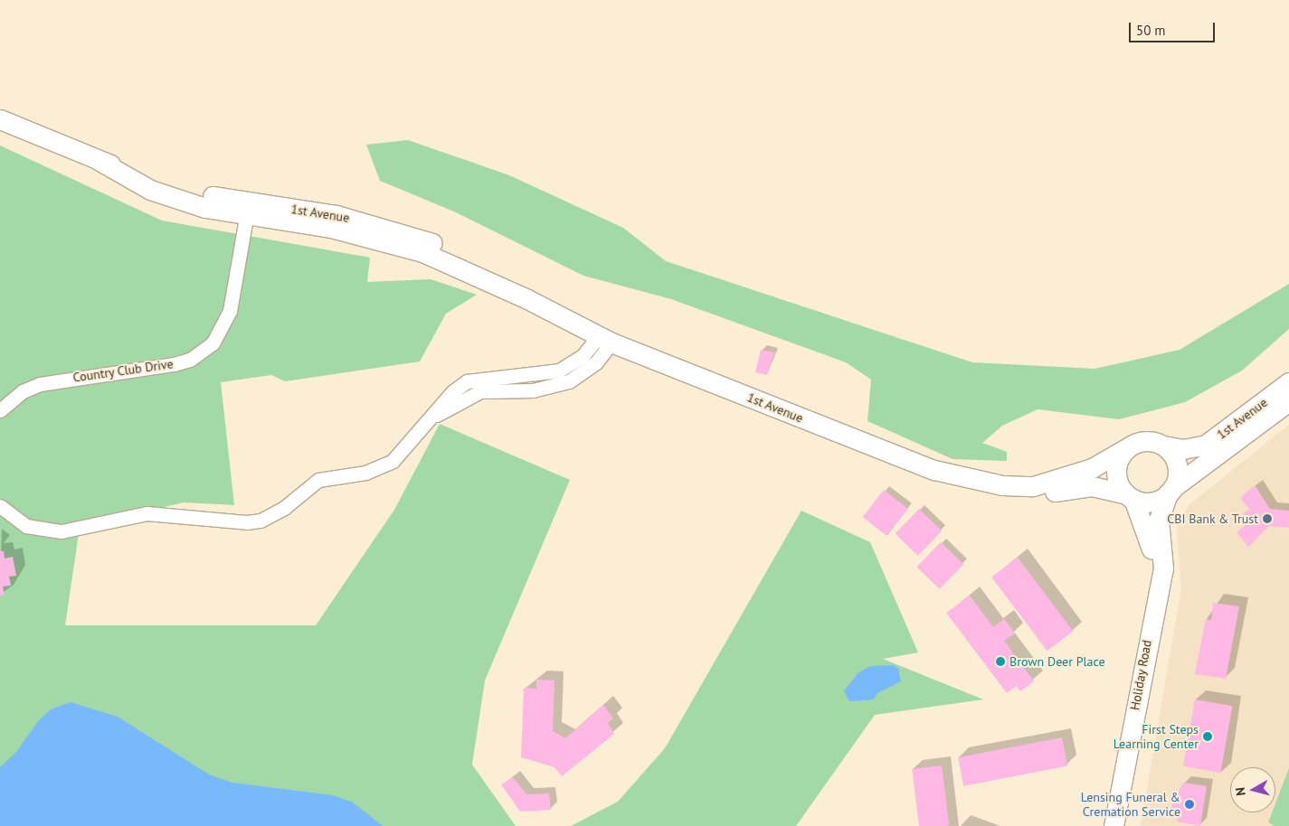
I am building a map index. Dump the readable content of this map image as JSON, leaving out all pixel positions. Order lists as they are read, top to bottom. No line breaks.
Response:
{"streets":{"main road":["1st Avenue","Holiday Road"],"street":["Country Club Drive"]},"crossings":[["1st Avenue","Country Club Drive"],["1st Avenue","Holiday Road"]],"places":["CBI Bank & Trust","Brown Deer Place","First Steps Learning Center","Lensing Funeral & Cremation Service"],"scale_bar":"50 m","north":"left"}
